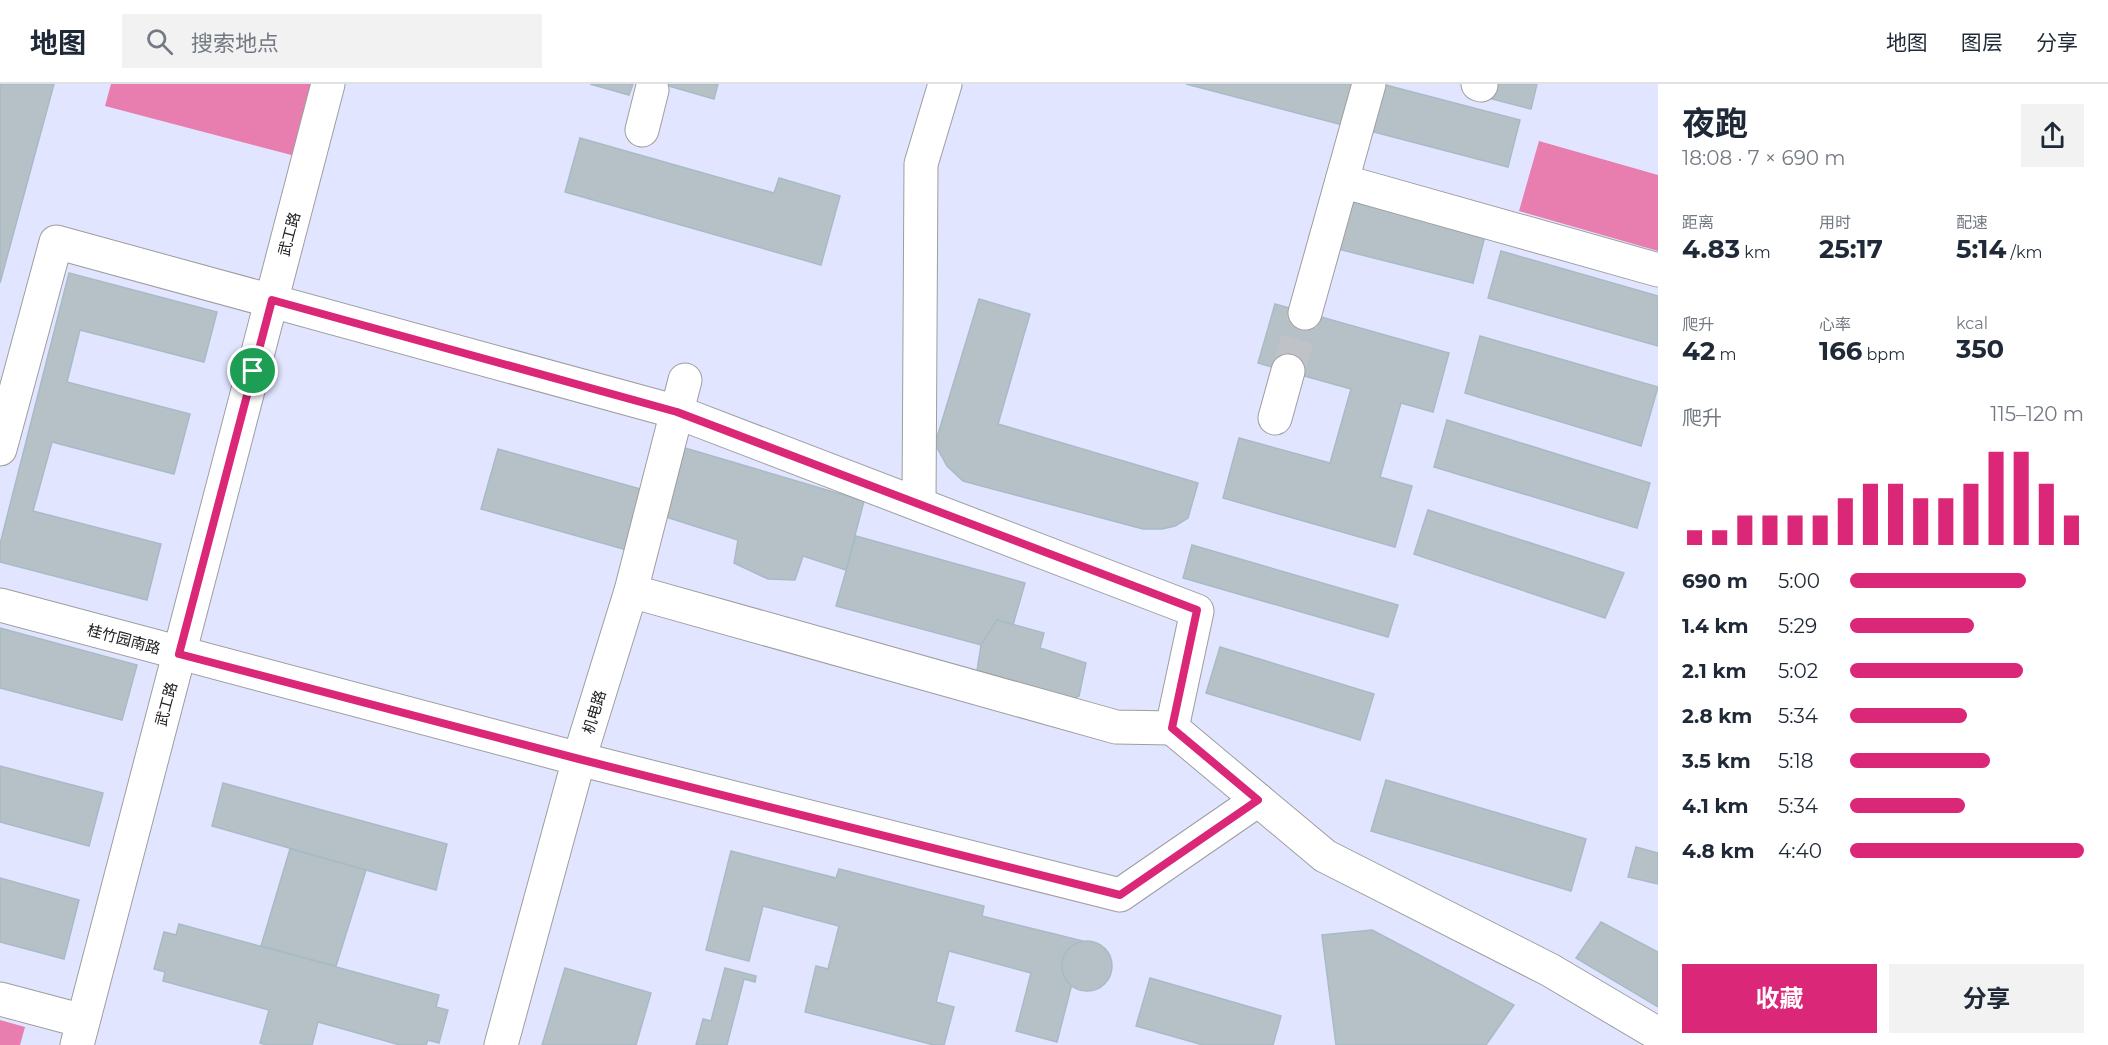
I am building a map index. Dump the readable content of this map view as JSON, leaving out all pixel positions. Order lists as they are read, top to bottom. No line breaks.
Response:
{"streets":{"street":["武工路","桂竹园南路","机电路"]},"crossings":[["武工路","桂竹园南路"],["桂竹园南路","机电路"]],"page":{"header":"地图","search":"搜索地点","nav":["地图","图层","分享"],"heading":["夜跑","18:08 · 7 × 690 m"],"stats":[["距离","4.83 km"],["用时","25:17"],["配速","5:14 /km"],["爬升","42 m"],["心率","166 bpm"],["kcal","350"]],"chart":["爬升","115–120 m"],"list":[{"name":"690 m","note":"5:00"},{"name":"1.4 km","note":"5:29"},{"name":"2.1 km","note":"5:02"},{"name":"2.8 km","note":"5:34"},{"name":"3.5 km","note":"5:18"},{"name":"4.1 km","note":"5:34"},{"name":"4.8 km","note":"4:40"}],"buttons":["收藏","分享"]}}
